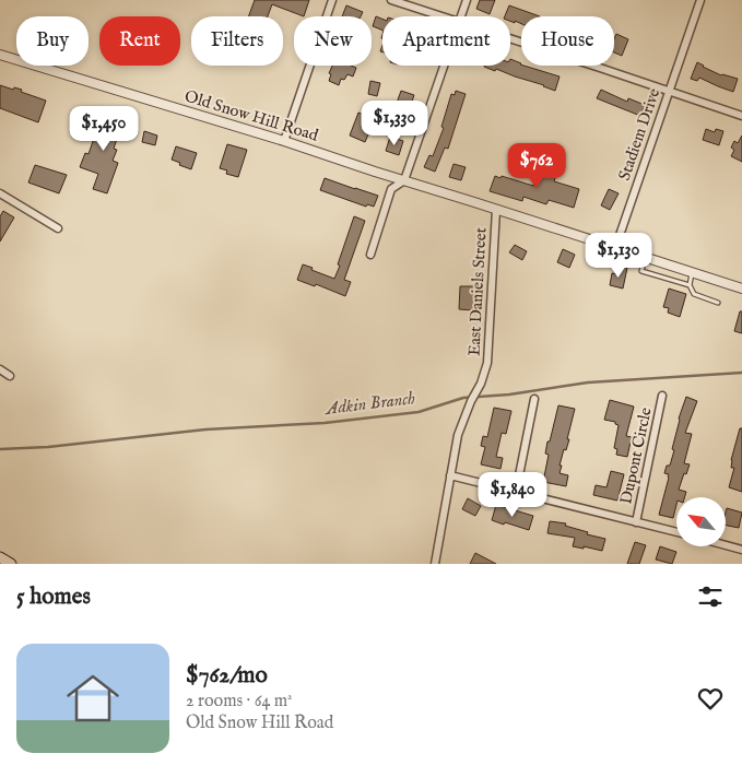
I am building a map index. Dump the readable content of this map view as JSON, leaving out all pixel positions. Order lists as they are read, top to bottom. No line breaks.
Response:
{"streets":{"street":["Old Snow Hill Road","Stadiem Drive","East Daniels Street","Dupont Circle"]},"crossings":[["Old Snow Hill Road","Stadiem Drive"],["Old Snow Hill Road","East Daniels Street"]],"water":["Adkin Branch"],"north":"top left","page":{"chip":["Buy","Rent","Filters","New","Apartment","House"],"price":["$1,330","$1,450","$762","$1,130","$1,840"],"heading":"5 homes","list":[{"name":"$762/mo","note":"2 rooms · 64 m² · Old Snow Hill Road"}]}}
